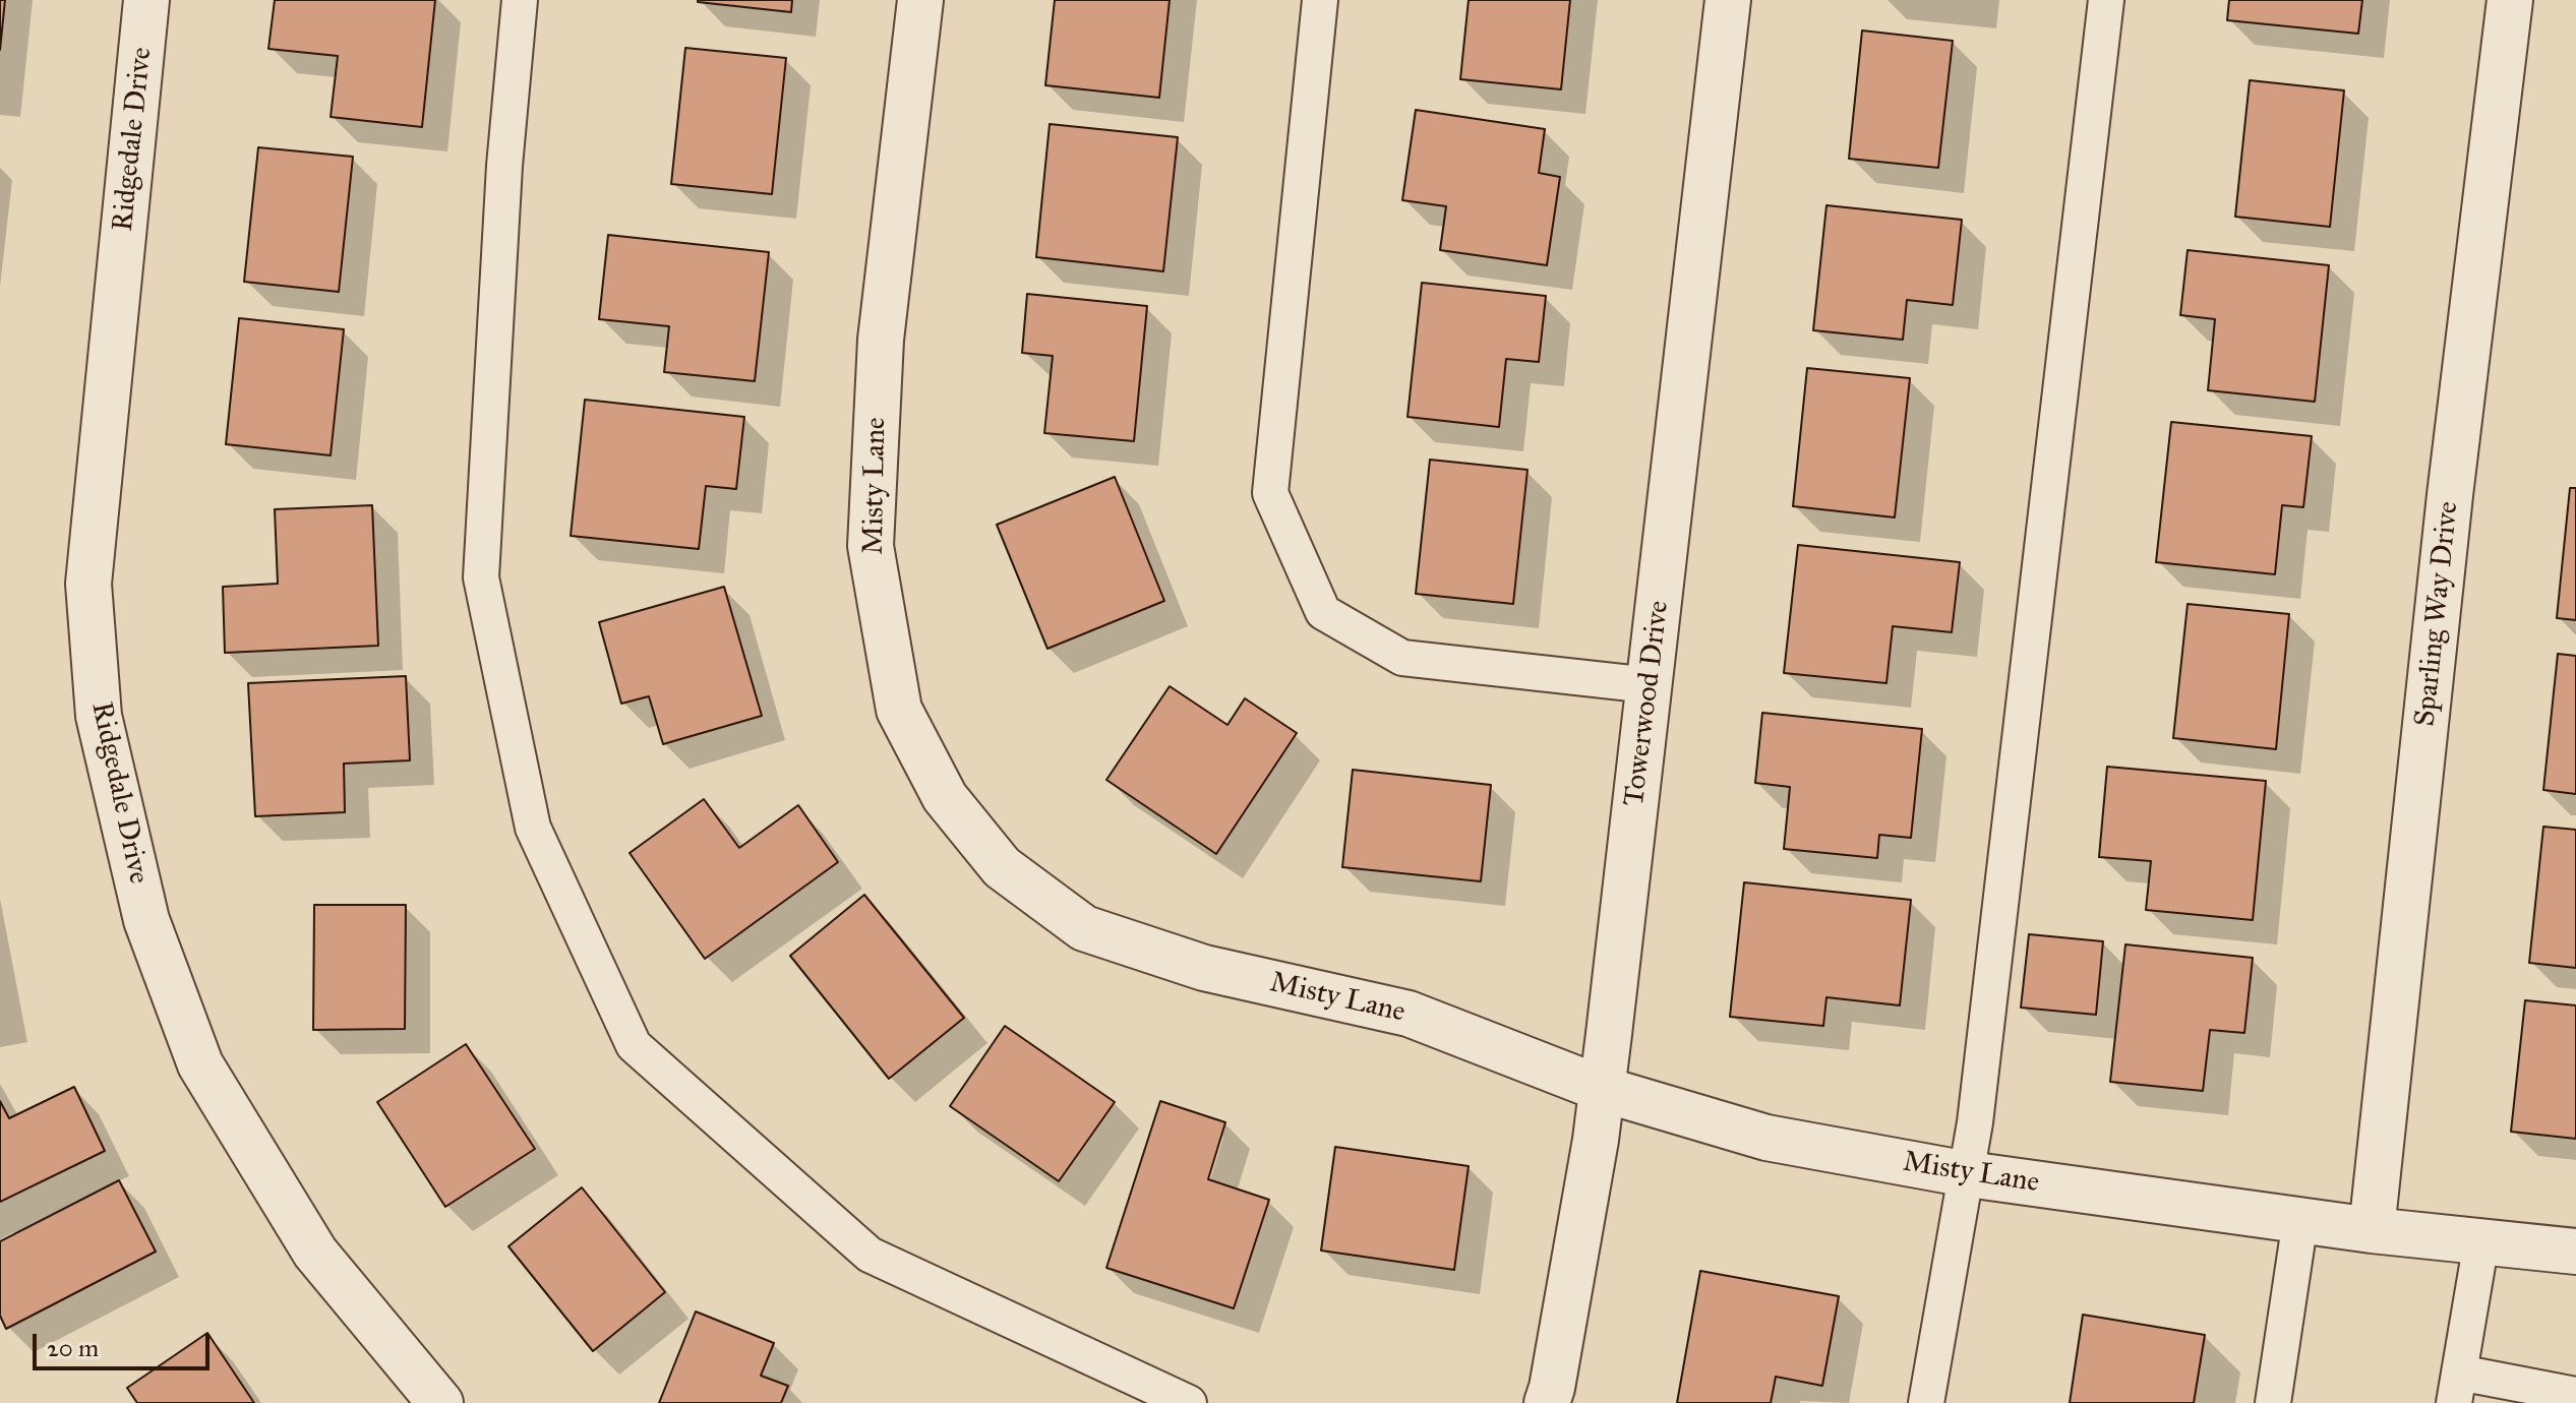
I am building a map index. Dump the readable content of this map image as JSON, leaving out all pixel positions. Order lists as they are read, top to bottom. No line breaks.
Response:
{"streets":{"street":["Ridgedale Drive","Misty Lane","Sparling Way Drive","Towerwood Drive"]},"crossings":[["Misty Lane","Sparling Way Drive"],["Misty Lane","Towerwood Drive"]],"scale_bar":"20 m"}
